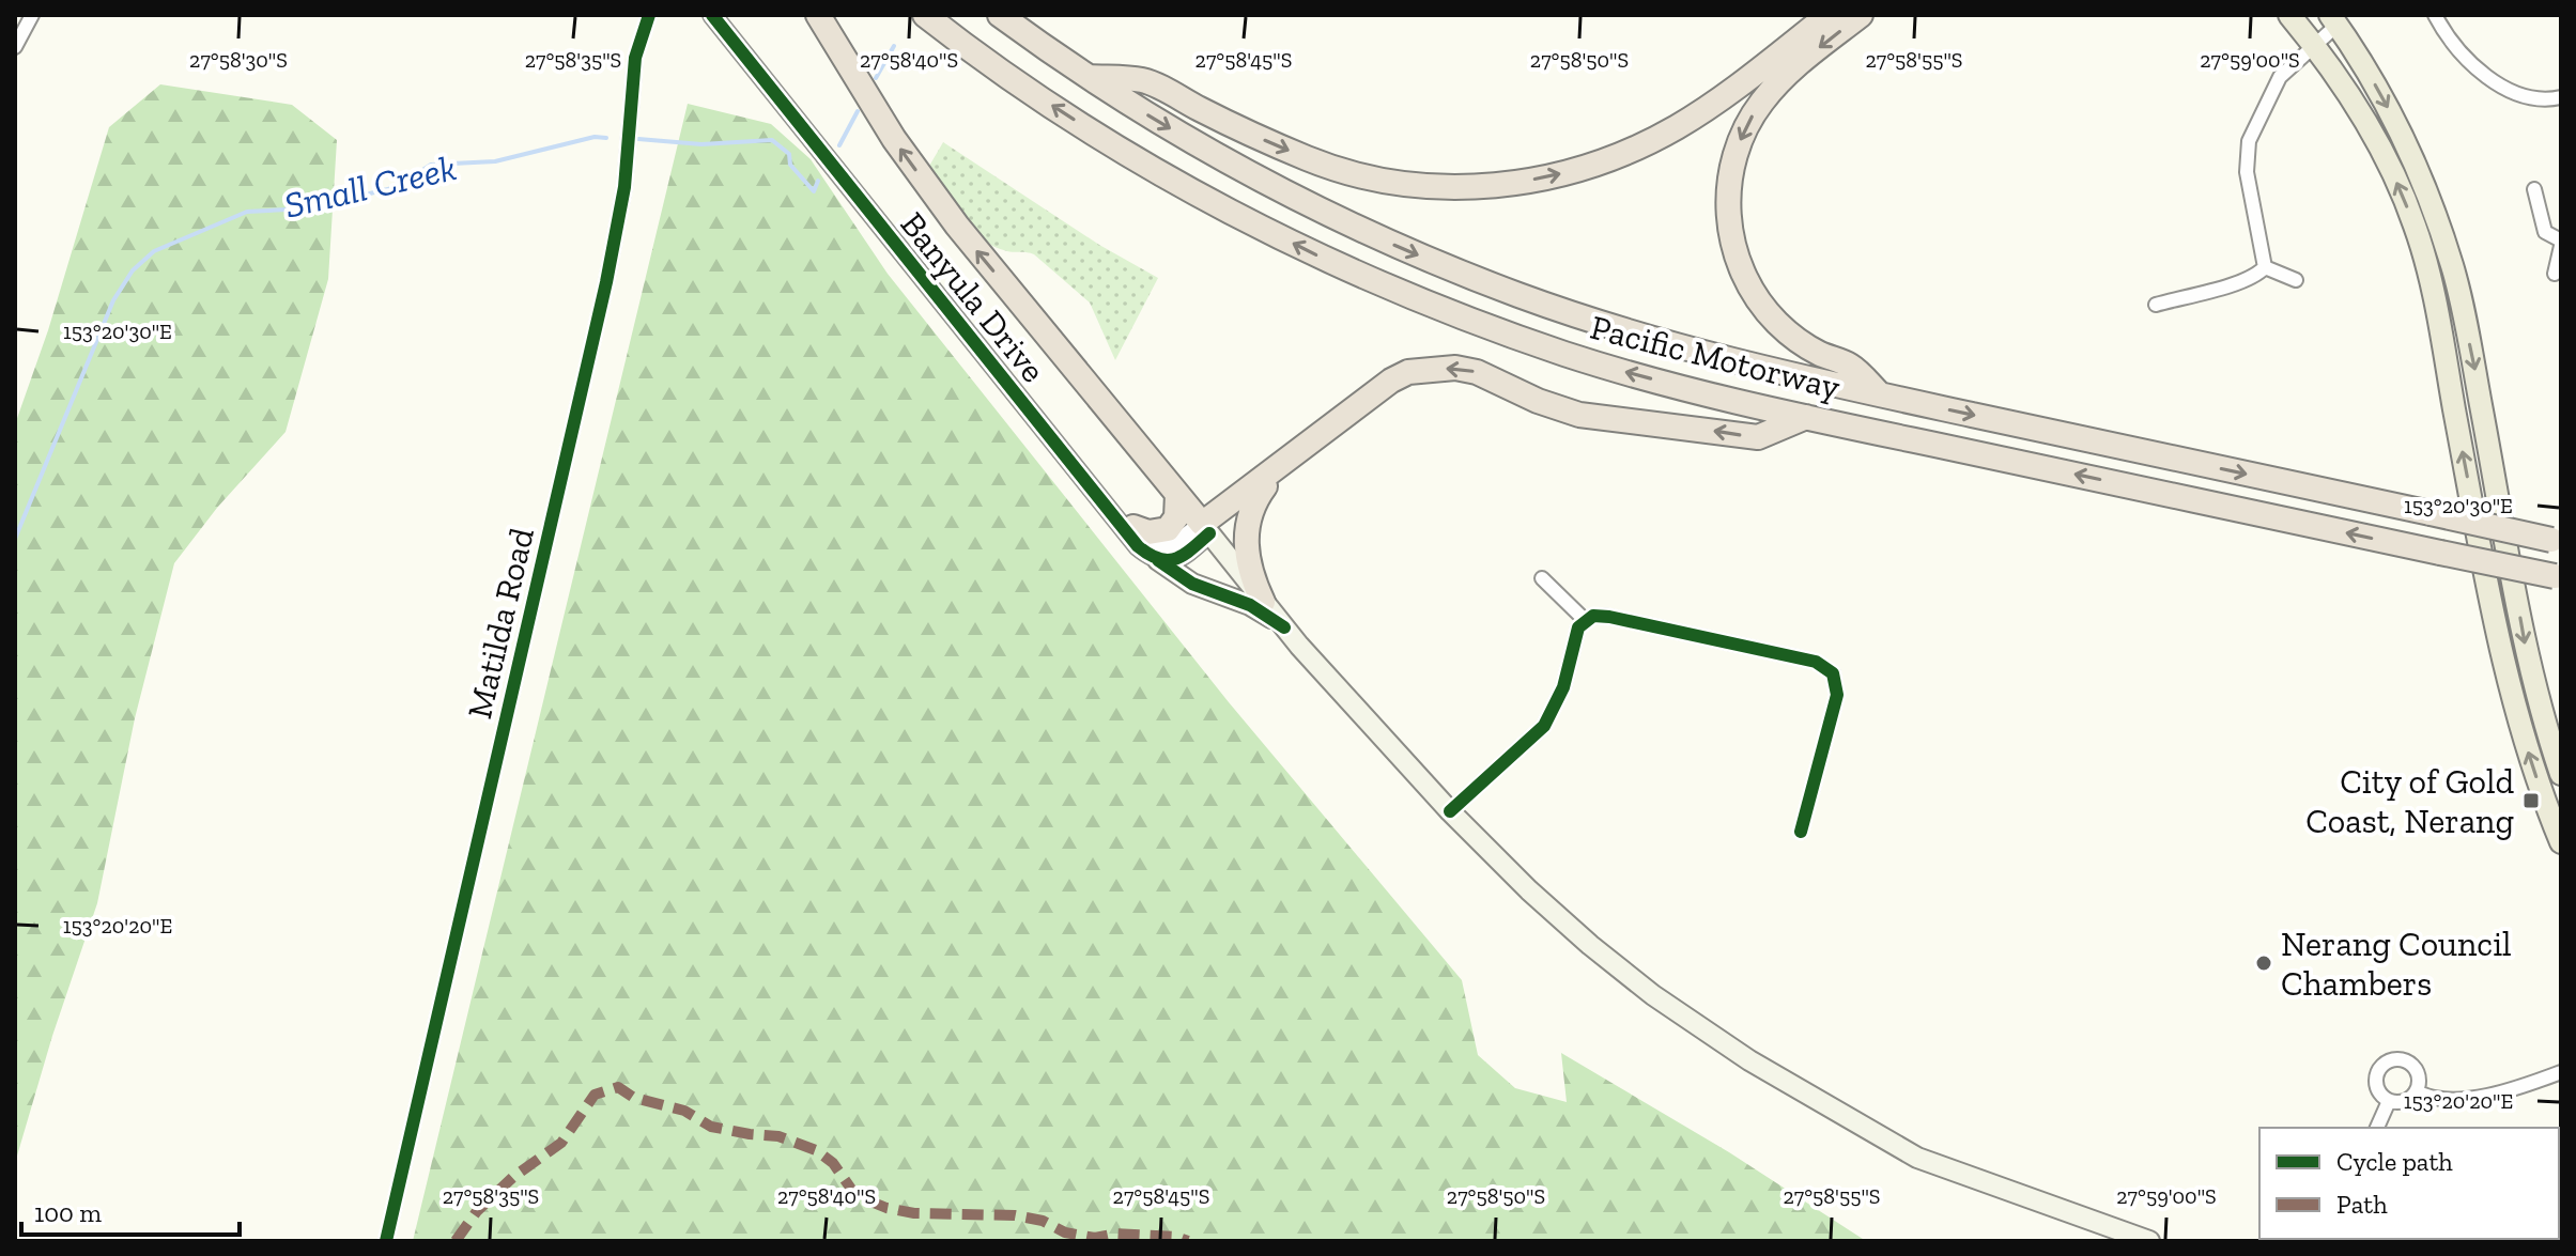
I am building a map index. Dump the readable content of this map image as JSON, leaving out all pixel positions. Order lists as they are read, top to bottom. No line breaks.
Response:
{"streets":{"highway":["Pacific Motorway"],"street":["Banyula Drive","Matilda Road"]},"water":["Small Creek"],"places":{"transit":["City of Gold Coast, Nerang"],"other":["Nerang Council Chambers"]},"legend":["Cycle path","Path"],"scale_bar":"100 m","coordinates":["27°58'30\"S","27°58'35\"S","27°58'40\"S","27°58'45\"S","27°58'50\"S","27°58'55\"S","27°59'00\"S","153°20'30\"E","153°20'20\"E"]}
